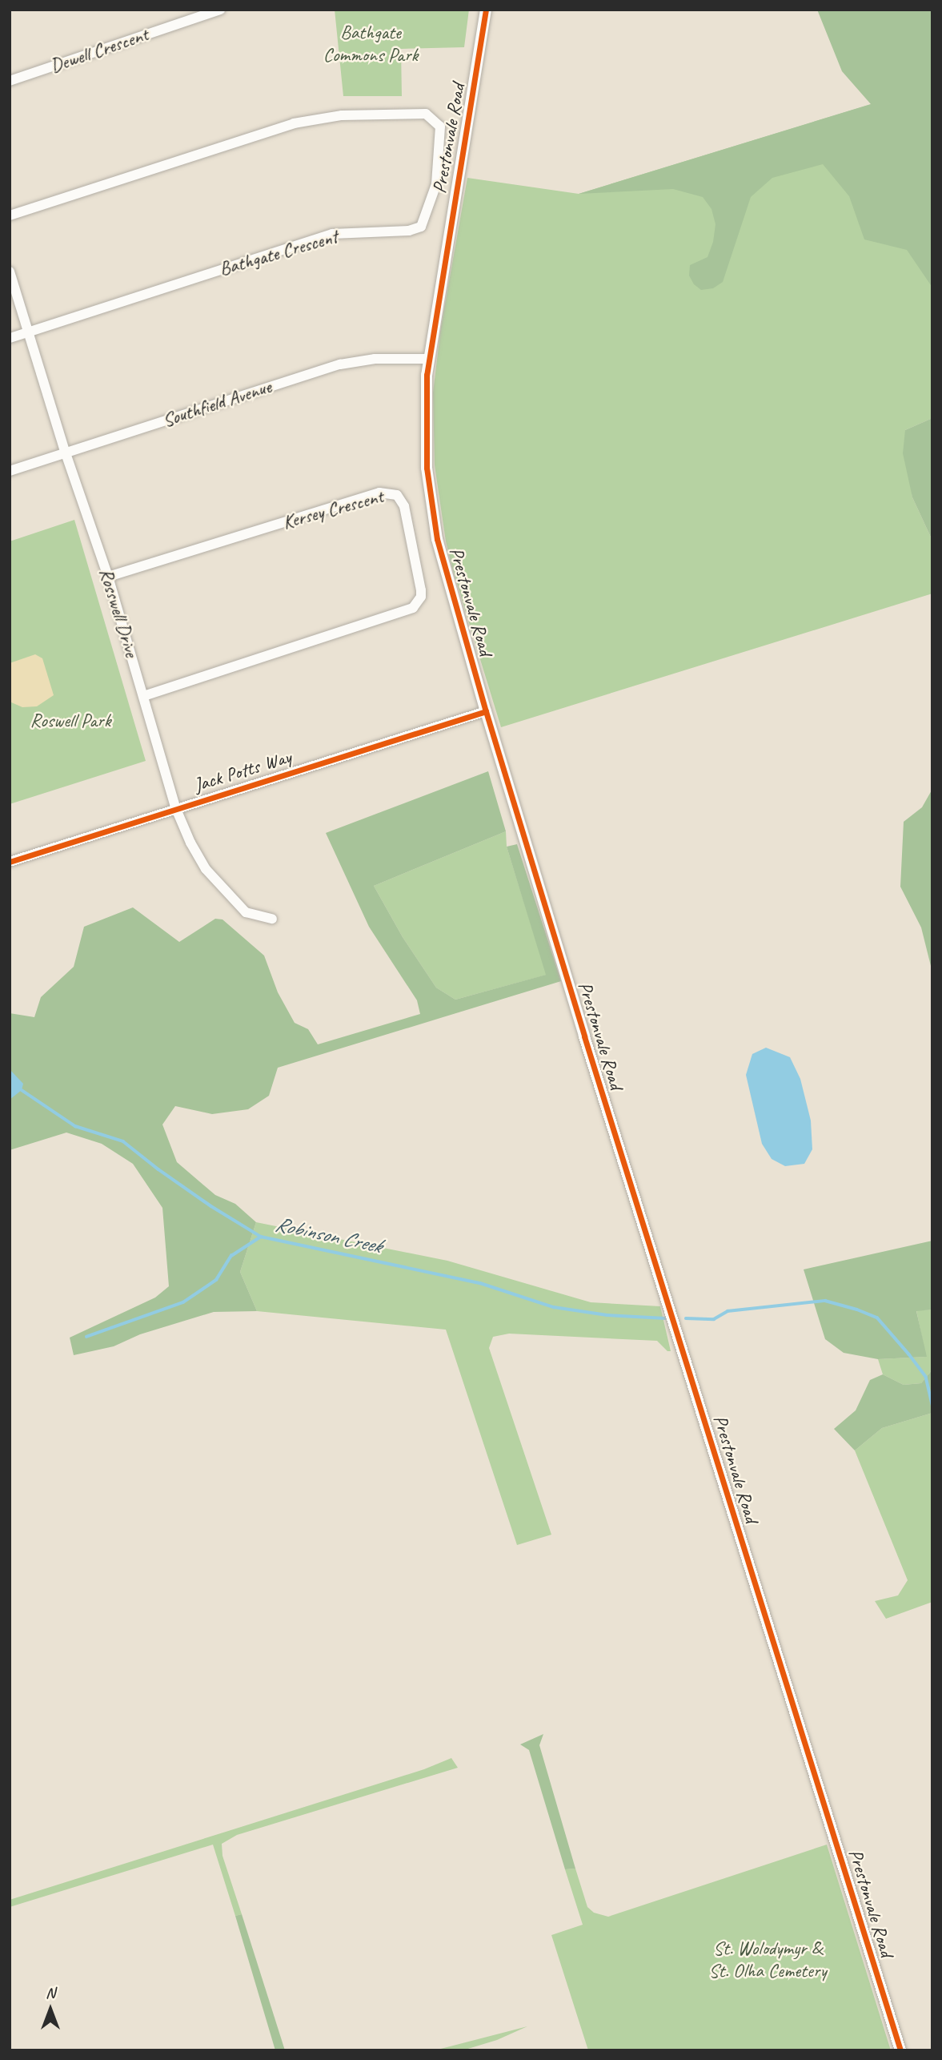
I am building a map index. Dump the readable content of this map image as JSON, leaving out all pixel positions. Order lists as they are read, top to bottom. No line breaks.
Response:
{"streets":{"street":["Dewell Crescent","Prestonvale Road","Bathgate Crescent","Southfield Avenue","Kersey Crescent","Rosswell Drive","Jack Potts Way"]},"crossings":[["Prestonvale Road","Southfield Avenue"],["Prestonvale Road","Jack Potts Way"],["Bathgate Crescent","Rosswell Drive"],["Southfield Avenue","Rosswell Drive"],["Kersey Crescent","Rosswell Drive"],["Rosswell Drive","Jack Potts Way"]],"water":["Robinson Creek"],"parks":["Bathgate Commons Park","Roswell Park","St. Wolodymyr & St. Olha Cemetery"],"north":"top"}
